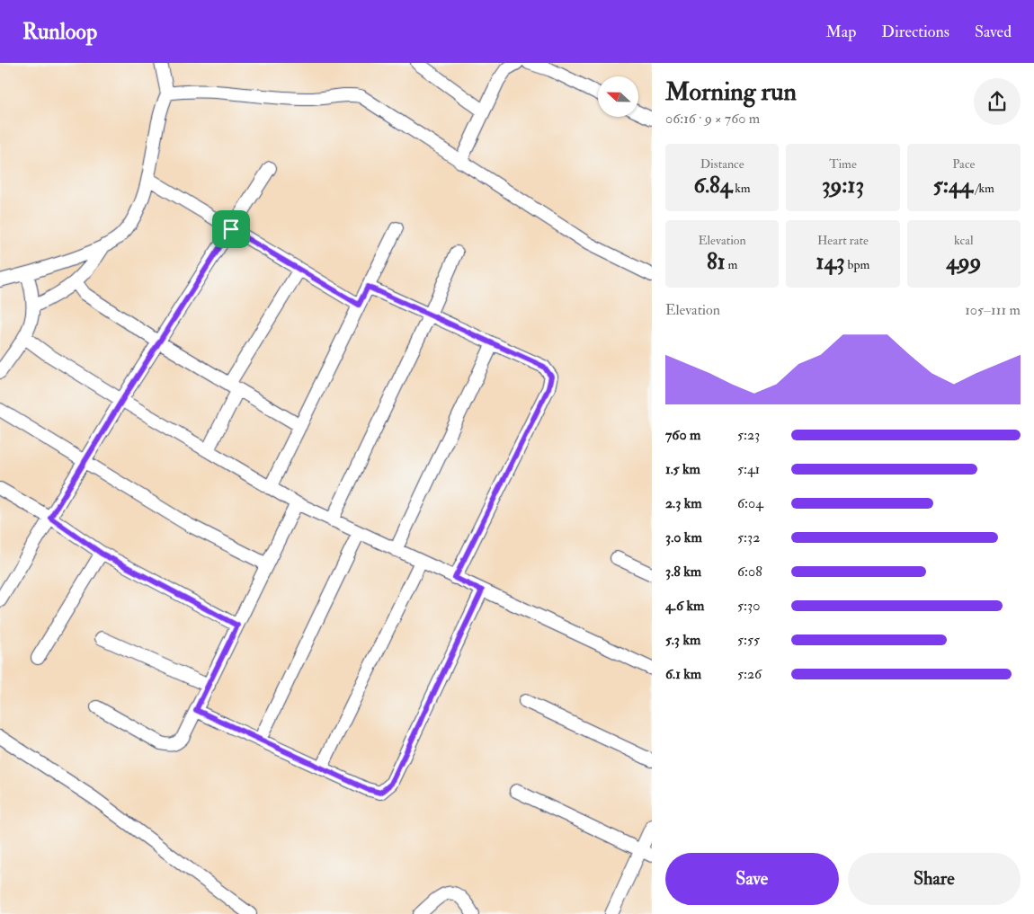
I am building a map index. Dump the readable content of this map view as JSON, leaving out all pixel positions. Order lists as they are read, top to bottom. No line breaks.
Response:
{"north":"left","page":{"header":"Runloop","nav":["Map","Directions","Saved"],"heading":["Morning run","06:16 · 9 × 760 m"],"stats":[["Distance","6.84 km"],["Time","39:13"],["Pace","5:44 /km"],["Elevation","81 m"],["Heart rate","143 bpm"],["kcal","499"]],"chart":["Elevation","105–111 m"],"list":[{"name":"760 m","note":"5:23"},{"name":"1.5 km","note":"5:41"},{"name":"2.3 km","note":"6:04"},{"name":"3.0 km","note":"5:32"},{"name":"3.8 km","note":"6:08"},{"name":"4.6 km","note":"5:30"},{"name":"5.3 km","note":"5:55"},{"name":"6.1 km","note":"5:26"}],"buttons":["Save","Share"]}}
